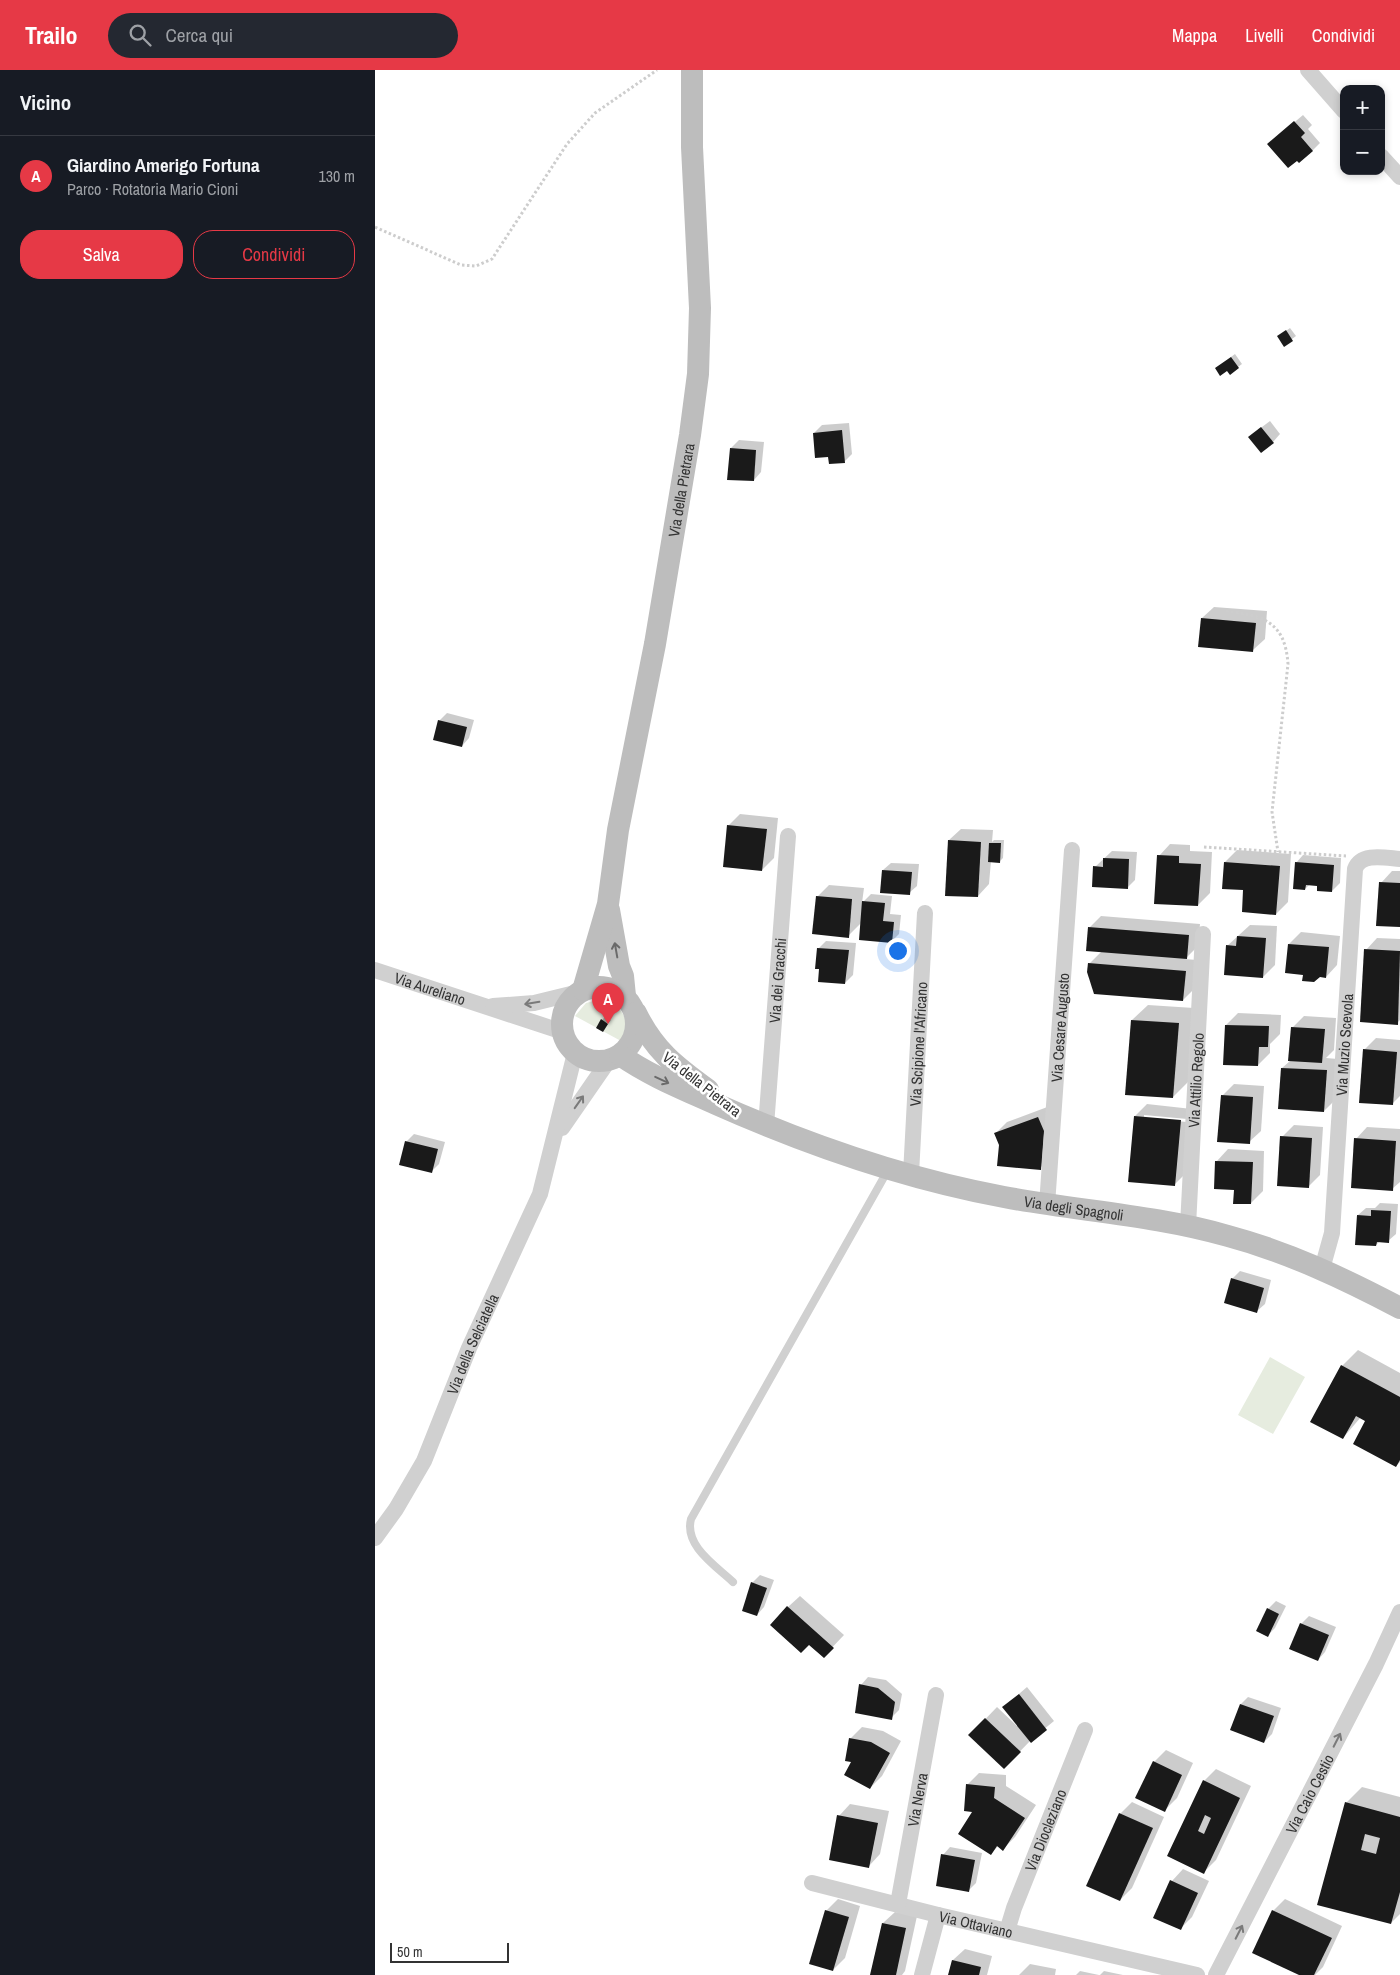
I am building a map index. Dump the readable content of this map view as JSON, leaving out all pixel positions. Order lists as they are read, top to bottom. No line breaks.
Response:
{"streets":{"street":["Via della Pietrara","Via dei Gracchi","Via Aureliano","Via Cesare Augusto","Via Scipione l'Africano","Via Muzio Scevola","Via Attilio Regolo","Via degli Spagnoli","Via della Selciatella","Via Caio Cestio","Via Nerva","Via Diocleziano","Via Ottaviano"]},"crossings":[["Via della Pietrara","Via Aureliano"],["Via della Pietrara","Via degli Spagnoli"],["Via della Pietrara","Via della Selciatella"],["Via dei Gracchi","Via degli Spagnoli"],["Via Aureliano","Via della Selciatella"],["Via Cesare Augusto","Via degli Spagnoli"],["Via Scipione l'Africano","Via degli Spagnoli"],["Via Muzio Scevola","Via degli Spagnoli"],["Via Attilio Regolo","Via degli Spagnoli"],["Via Nerva","Via Ottaviano"],["Via Diocleziano","Via Ottaviano"]],"one_way":["Via Caio Cestio"],"scale_bar":"50 m","page":{"header":"Trailo","search":"Cerca qui","nav":["Mappa","Livelli","Condividi"],"heading":"Vicino","map_buttons":["+","−"],"list":[{"mark":"A","name":"Giardino Amerigo Fortuna","note":"Parco · Rotatoria Mario Cioni","value":"130 m"}],"buttons":["Salva","Condividi"],"pins":"A","scale":"50 m"}}
